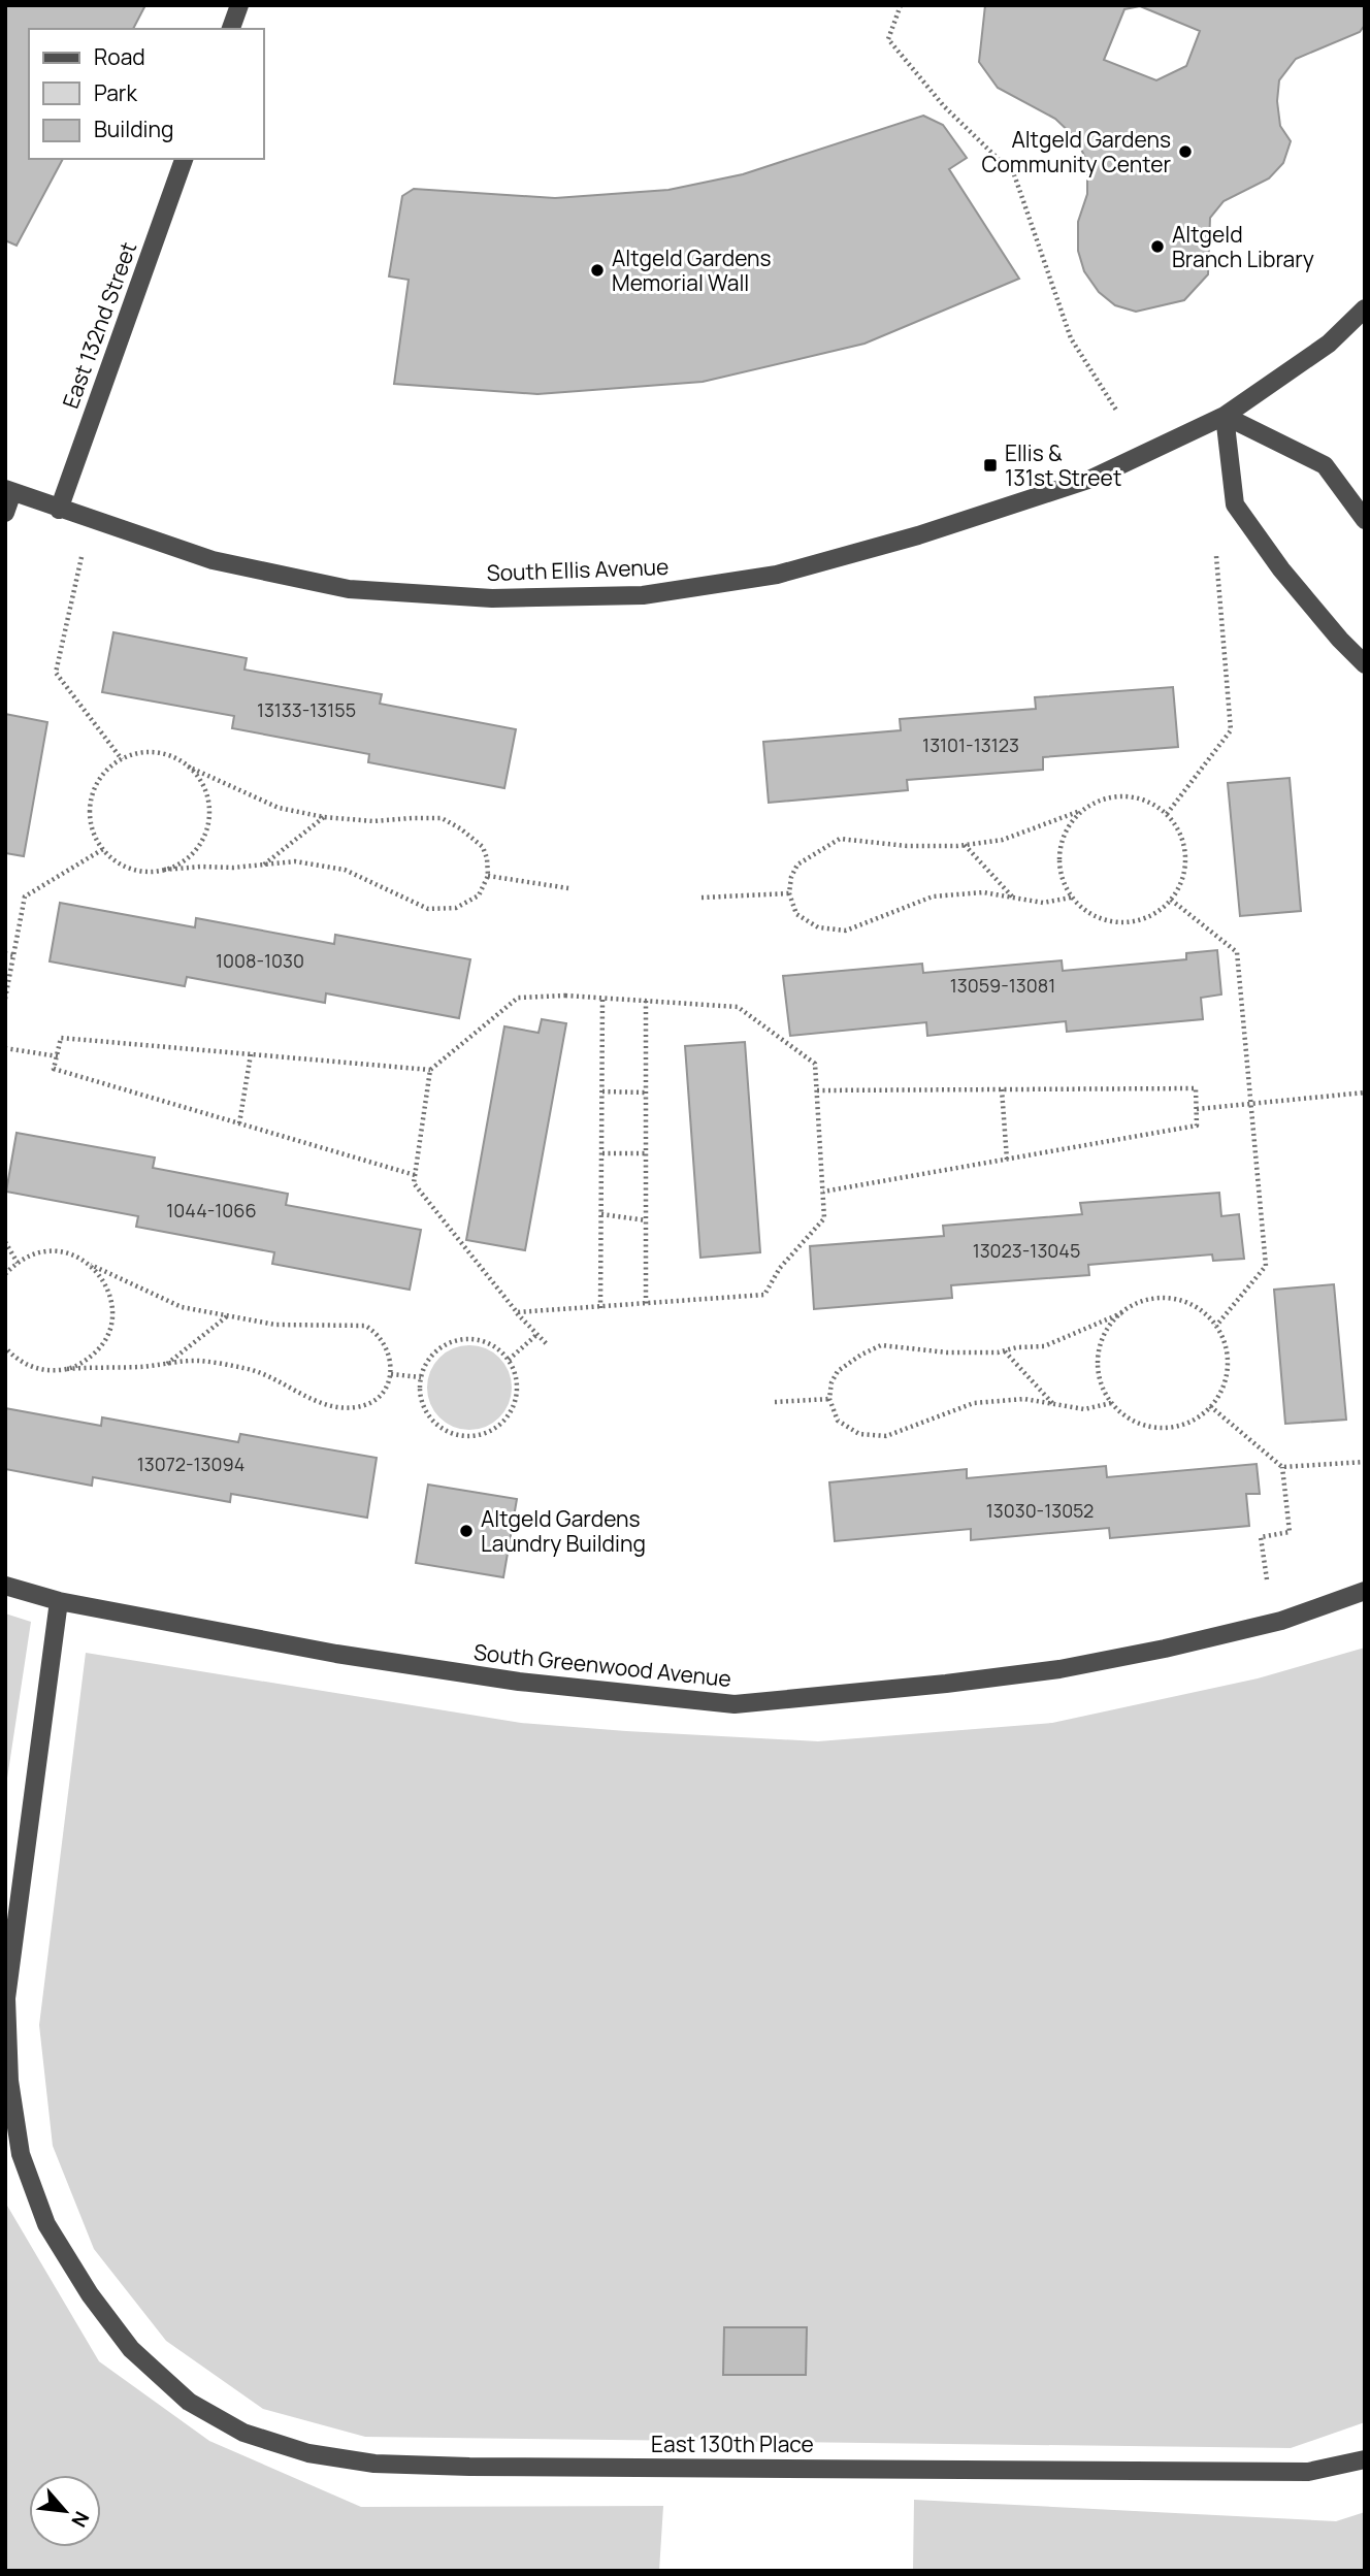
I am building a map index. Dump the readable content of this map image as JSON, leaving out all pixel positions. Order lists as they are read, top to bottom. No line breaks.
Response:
{"streets":{"street":["East 132nd Street","South Ellis Avenue","South Greenwood Avenue","East 130th Place"]},"crossings":[["East 132nd Street","South Ellis Avenue"],["South Greenwood Avenue","East 130th Place"]],"places":{"other":["Altgeld Gardens Community Center","Altgeld Branch Library","Altgeld Gardens Memorial Wall","Altgeld Gardens Laundry Building"],"transit":["Ellis & 131st Street"]},"house_numbers":["13133-13155","13101-13123","1008-1030","13059-13081","1044-1066","13023-13045","13072-13094","13030-13052"],"legend":["Road","Park","Building"],"north":"bottom right"}
